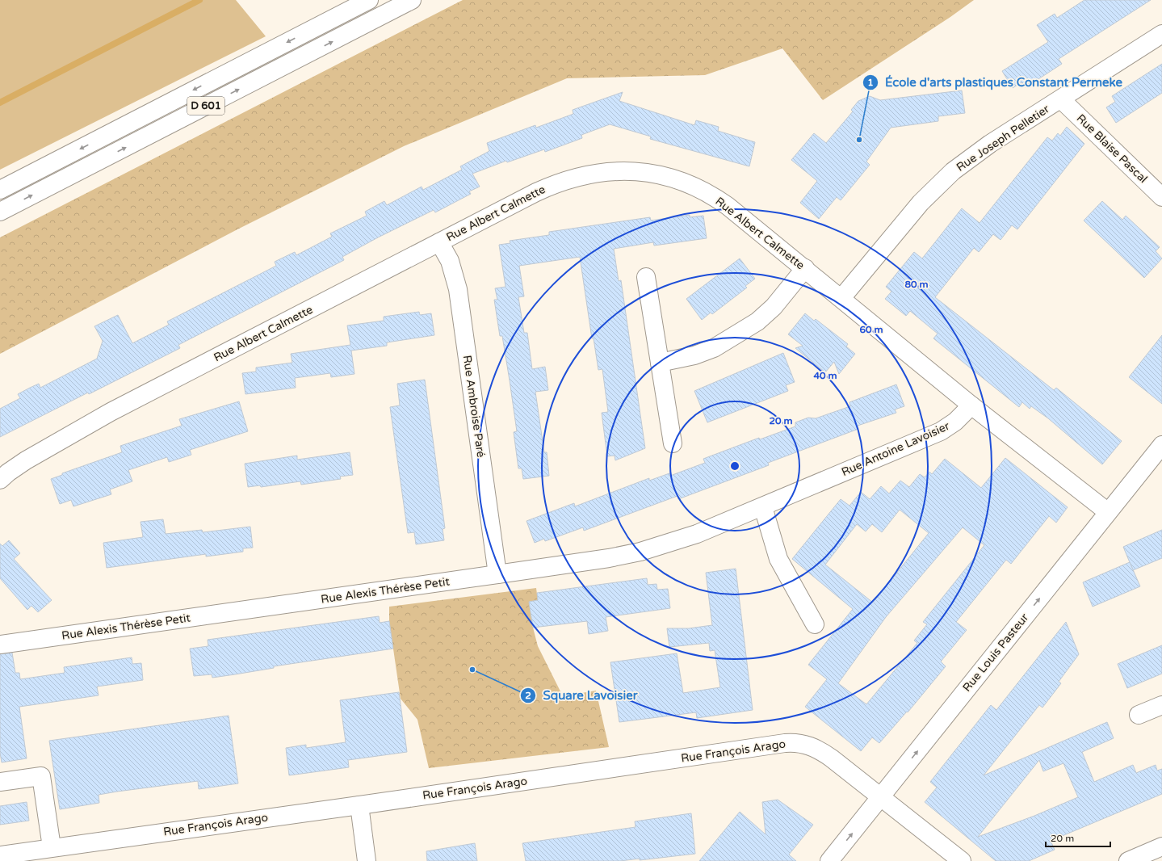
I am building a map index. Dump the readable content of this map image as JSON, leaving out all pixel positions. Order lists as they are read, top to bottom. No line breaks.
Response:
{"streets":{"street":["D 601","Rue Joseph Pelletier","Rue Blaise Pascal","Rue Albert Calmette","Rue Ambroise Paré","Rue Antoine Lavoisier","Rue Alexis Thérèse Petit","Rue Louis Pasteur","Rue François Arago"]},"crossings":[["Rue Joseph Pelletier","Rue Blaise Pascal"],["Rue Joseph Pelletier","Rue Albert Calmette"],["Rue Albert Calmette","Rue Ambroise Paré"],["Rue Albert Calmette","Rue Antoine Lavoisier"],["Rue Ambroise Paré","Rue Alexis Thérèse Petit"],["Rue Antoine Lavoisier","Rue Alexis Thérèse Petit"],["Rue Louis Pasteur","Rue François Arago"]],"one_way":["Rue Louis Pasteur"],"places":["École d'arts plastiques Constant Permeke","Square Lavoisier"],"scale_bar":"20 m","rings":["80 m","60 m","40 m","20 m"]}
